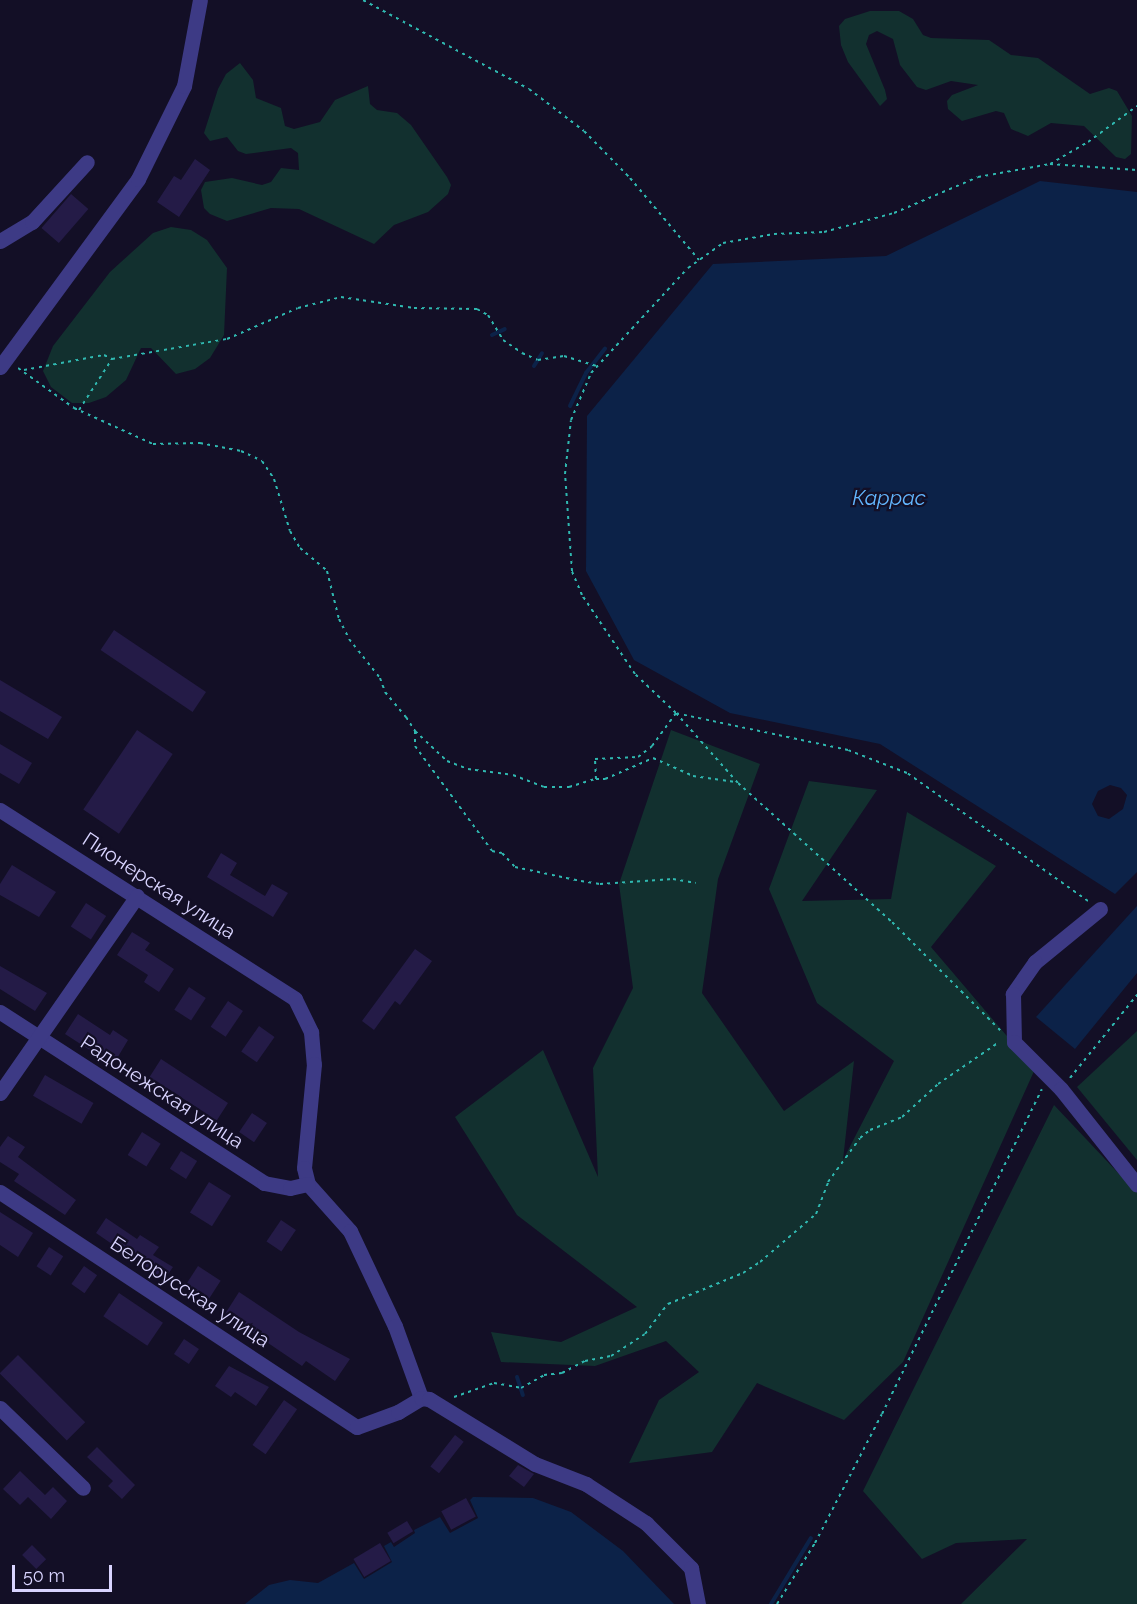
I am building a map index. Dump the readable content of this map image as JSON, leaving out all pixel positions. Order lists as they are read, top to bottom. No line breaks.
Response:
{"streets":{"street":["Пионерская улица","Радонежская улица","Белорусская улица"]},"crossings":[["Пионерская улица","Радонежская улица"]],"water":["Каррас"],"scale_bar":"50 m"}
